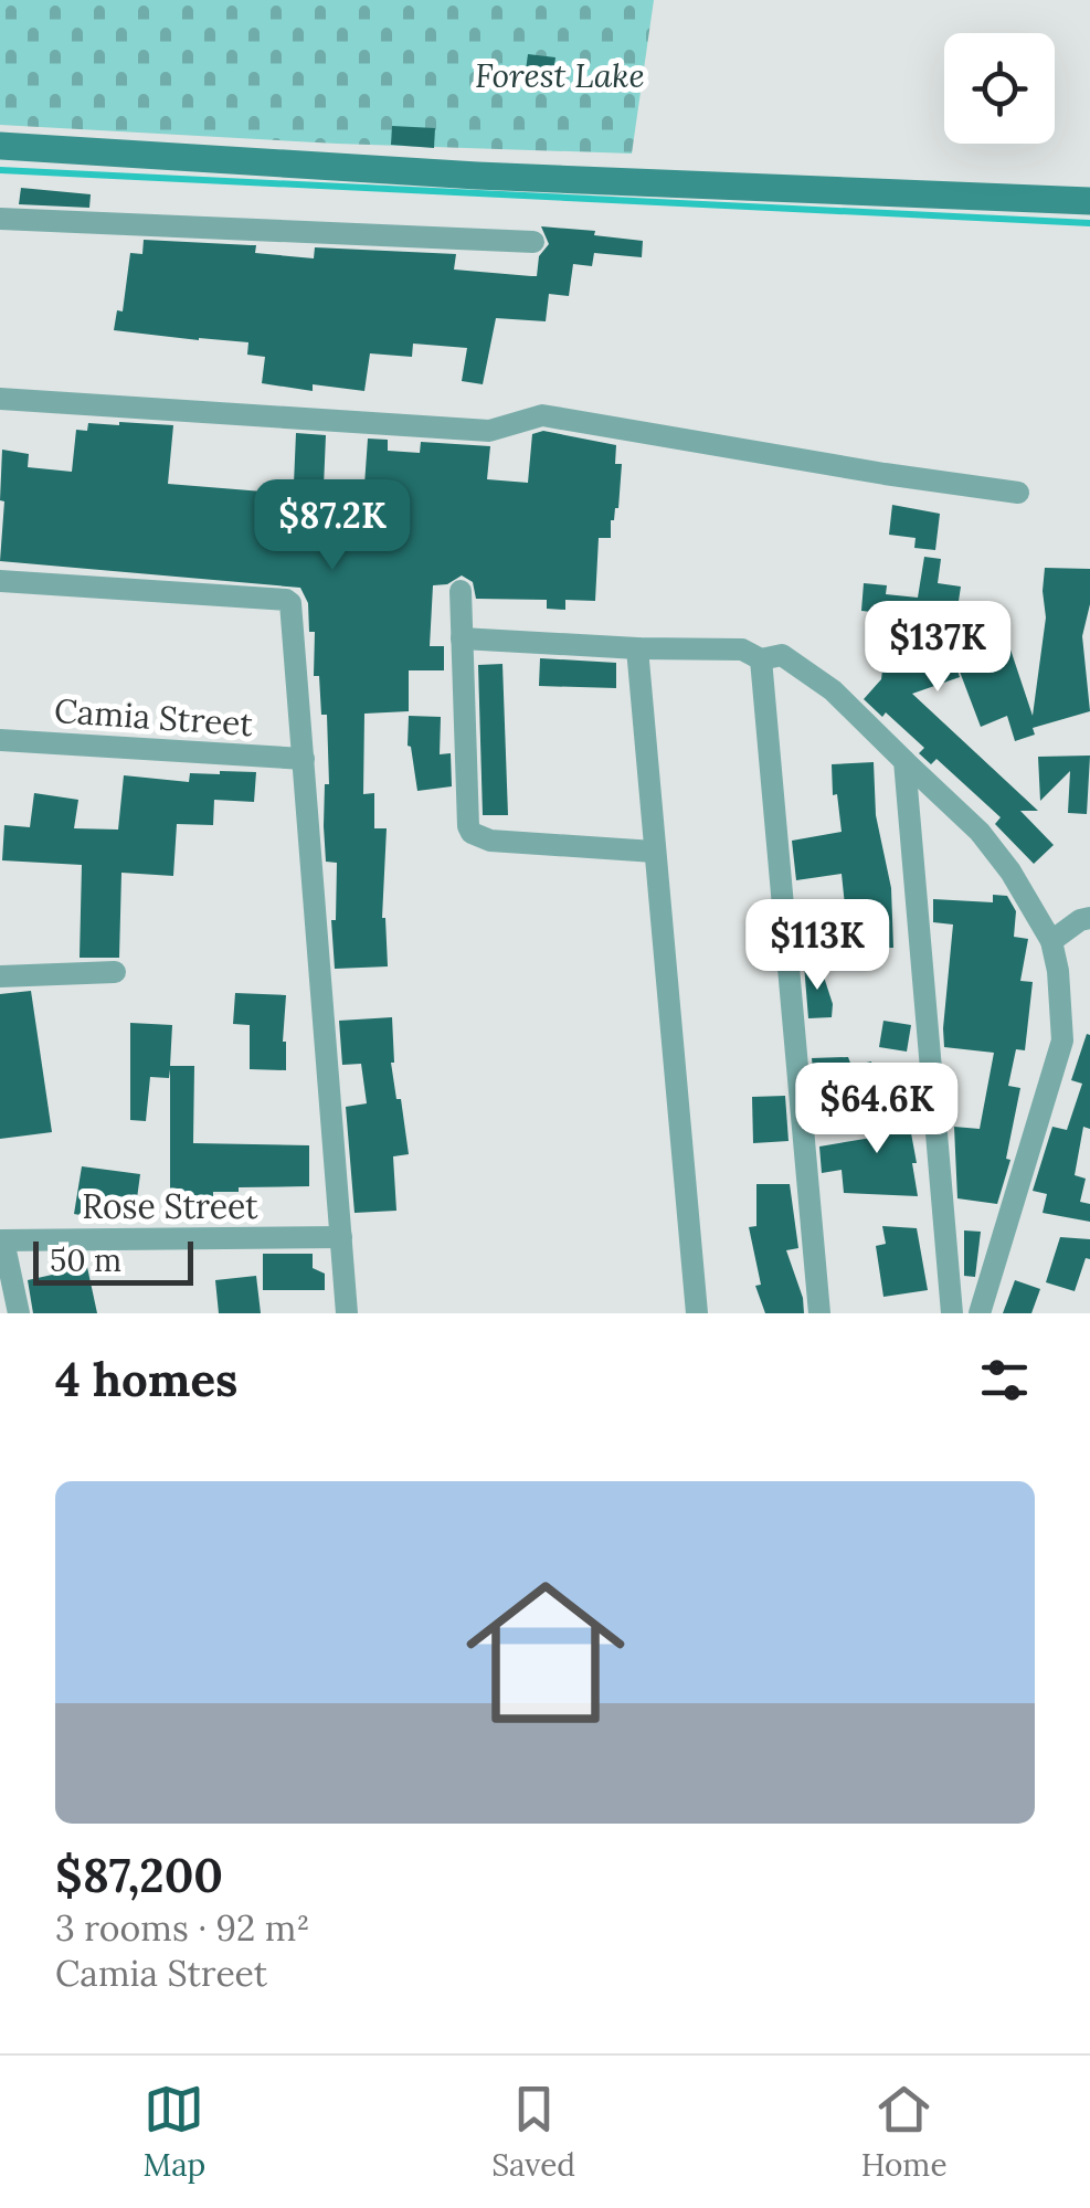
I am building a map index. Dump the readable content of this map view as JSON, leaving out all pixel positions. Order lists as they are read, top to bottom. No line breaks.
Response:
{"streets":{"street":["Camia Street","Rose Street"]},"parks":["Forest Lake"],"scale_bar":"50 m","page":{"price":["$87.2K","$137K","$113K","$64.6K"],"scale":"50 m","heading":"4 homes","list":[{"name":"$87,200","note":"3 rooms · 92 m² · Camia Street"}],"tabs":["Map","Saved","Home"]}}
